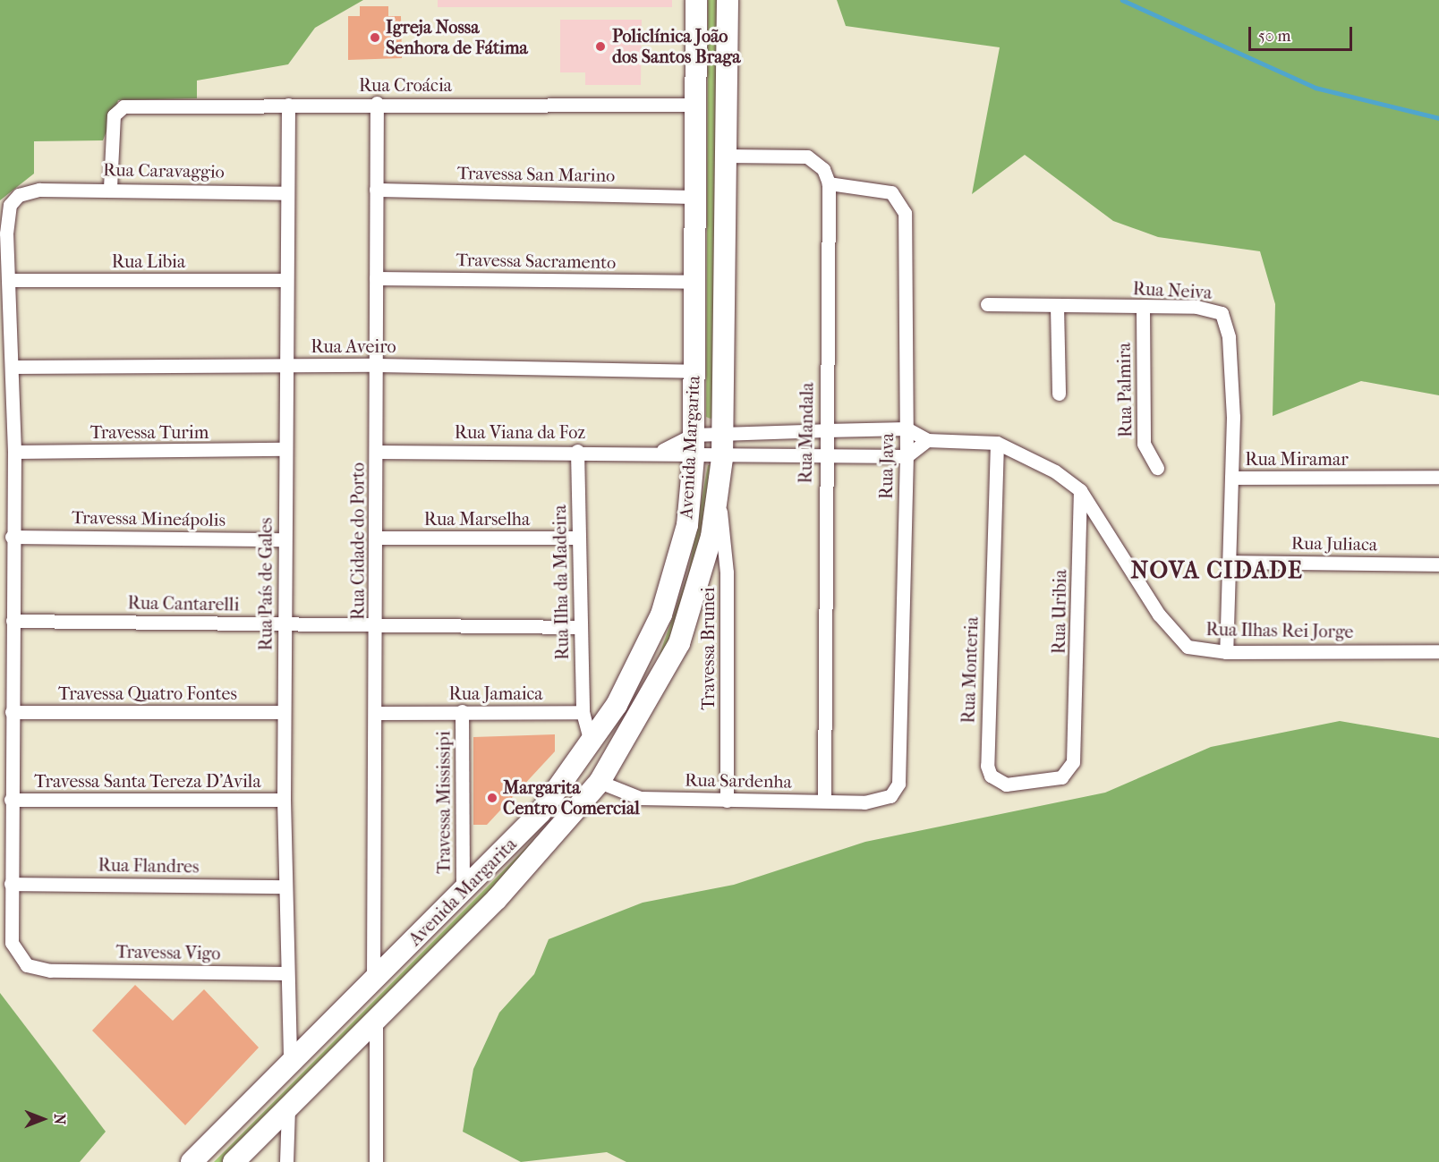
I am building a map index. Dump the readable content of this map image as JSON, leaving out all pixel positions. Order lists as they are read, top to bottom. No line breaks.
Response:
{"streets":{"main road":["Avenida Margarita"],"street":["Rua Croácia","Rua Caravaggio","Travessa San Marino","Rua Libia","Travessa Sacramento","Rua Neiva","Rua Aveiro","Rua Palmira","Travessa Turim","Rua Viana da Foz","Rua Mandala","Rua Miramar","Rua Java","Travessa Mineápolis","Rua Marselha","Rua Cidade do Porto","Rua Juliaca","Rua Ilha da Madeira","Rua País de Gales","Rua Cantarelli","Rua Uribia","Rua Ilhas Rei Jorge","Travessa Brunei","Rua Monteria","Travessa Quatro Fontes","Rua Jamaica","Travessa Santa Tereza D'Avila","Rua Sardenha","Travessa Mississipi","Rua Flandres","Travessa Vigo"]},"crossings":[["Rua Croácia","Rua Caravaggio"],["Rua Croácia","Avenida Margarita"],["Rua Croácia","Rua Cidade do Porto"],["Rua Croácia","Rua País de Gales"],["Rua Caravaggio","Rua Libia"],["Rua Caravaggio","Rua Aveiro"],["Rua Caravaggio","Travessa Turim"],["Rua Caravaggio","Travessa Mineápolis"],["Rua Caravaggio","Rua País de Gales"],["Rua Caravaggio","Rua Cantarelli"],["Rua Caravaggio","Travessa Vigo"],["Travessa San Marino","Avenida Margarita"],["Travessa San Marino","Rua Cidade do Porto"],["Rua Libia","Rua País de Gales"],["Travessa Sacramento","Avenida Margarita"],["Travessa Sacramento","Rua Cidade do Porto"],["Rua Neiva","Rua Palmira"],["Rua Neiva","Rua Miramar"],["Rua Aveiro","Avenida Margarita"],["Rua Aveiro","Rua Cidade do Porto"],["Rua Aveiro","Rua País de Gales"],["Travessa Turim","Rua País de Gales"],["Rua Viana da Foz","Avenida Margarita"],["Rua Viana da Foz","Rua Cidade do Porto"],["Rua Viana da Foz","Rua Ilha da Madeira"],["Rua Mandala","Rua Java"],["Rua Mandala","Rua Sardenha"],["Avenida Margarita","Rua Cidade do Porto"],["Avenida Margarita","Rua País de Gales"],["Avenida Margarita","Travessa Brunei"],["Avenida Margarita","Rua Sardenha"],["Avenida Margarita","Travessa Mississipi"],["Rua Miramar","Rua Juliaca"],["Rua Miramar","Rua Ilhas Rei Jorge"],["Rua Java","Rua Ilhas Rei Jorge"],["Rua Java","Rua Sardenha"],["Travessa Mineápolis","Rua País de Gales"],["Rua Marselha","Rua Cidade do Porto"],["Rua Marselha","Rua Ilha da Madeira"],["Rua Cidade do Porto","Rua Cantarelli"],["Rua Cidade do Porto","Rua Jamaica"],["Rua Ilha da Madeira","Rua Cantarelli"],["Rua Ilha da Madeira","Rua Jamaica"],["Rua País de Gales","Rua Cantarelli"],["Rua País de Gales","Travessa Quatro Fontes"],["Rua País de Gales","Travessa Santa Tereza D'Avila"],["Rua País de Gales","Rua Flandres"],["Rua País de Gales","Travessa Vigo"],["Rua Cantarelli","Travessa Vigo"],["Rua Uribia","Rua Ilhas Rei Jorge"],["Rua Uribia","Rua Monteria"],["Rua Ilhas Rei Jorge","Rua Monteria"],["Travessa Brunei","Rua Sardenha"],["Travessa Quatro Fontes","Travessa Vigo"],["Rua Jamaica","Travessa Mississipi"],["Travessa Santa Tereza D'Avila","Travessa Vigo"],["Rua Flandres","Travessa Vigo"]],"districts":["NOVA CIDADE"],"places":["Igreja Nossa Senhora de Fátima","Policlínica João dos Santos Braga","Margarita Centro Comercial"],"scale_bar":"50 m","north":"right"}
